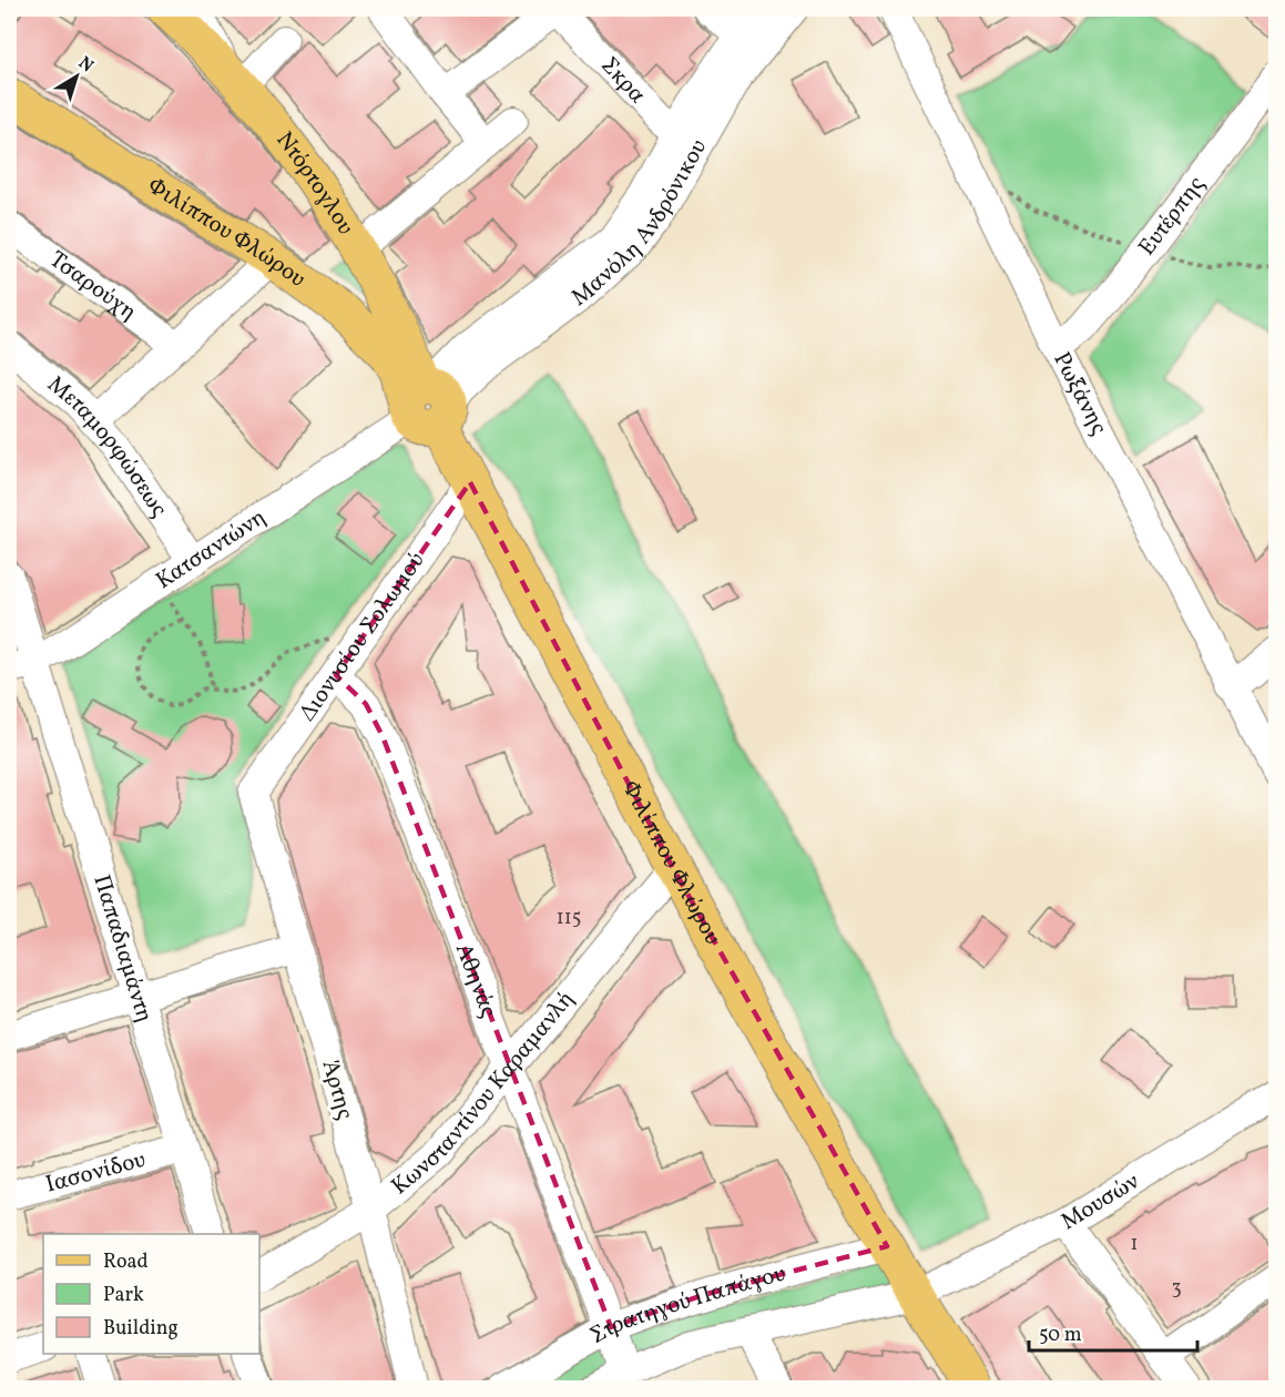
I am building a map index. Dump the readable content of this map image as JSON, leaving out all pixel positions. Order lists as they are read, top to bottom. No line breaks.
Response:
{"streets":{"main road":["Ντόρτογλου","Φιλίππου Φλώρου"],"street":["Σκρα","Ευτέρπης","Μανόλη Ανδρόνικου","Τσαρούχη","Ρωξάνης","Μεταμορφώσεως","Κατσαντώνη","Διονυσίου Σολωμού","Παπαδιαμάντη","Αθηνάς","Άρτης","Κωνσταντίνου Καραμανλή","Ιασoνίδου","Μουσών","Στρατηγού Παπάγου"]},"crossings":[["Σκρα","Μανόλη Ανδρόνικου"],["Ντόρτογλου","Μανόλη Ανδρόνικου"],["Ντόρτογλου","Φιλίππου Φλώρου"],["Ντόρτογλου","Κατσαντώνη"],["Ευτέρπης","Ρωξάνης"],["Μανόλη Ανδρόνικου","Φιλίππου Φλώρου"],["Μανόλη Ανδρόνικου","Κατσαντώνη"],["Φιλίππου Φλώρου","Κατσαντώνη"],["Φιλίππου Φλώρου","Διονυσίου Σολωμού"],["Φιλίππου Φλώρου","Κωνσταντίνου Καραμανλή"],["Φιλίππου Φλώρου","Μουσών"],["Φιλίππου Φλώρου","Στρατηγού Παπάγου"],["Μεταμορφώσεως","Κατσαντώνη"],["Κατσαντώνη","Παπαδιαμάντη"],["Διονυσίου Σολωμού","Αθηνάς"],["Διονυσίου Σολωμού","Άρτης"],["Παπαδιαμάντη","Ιασoνίδου"],["Αθηνάς","Κωνσταντίνου Καραμανλή"],["Αθηνάς","Στρατηγού Παπάγου"],["Άρτης","Κωνσταντίνου Καραμανλή"],["Μουσών","Στρατηγού Παπάγου"]],"house_numbers":["115","1","3"],"legend":["Road","Park","Building"],"scale_bar":"50 m","north":"top right"}
